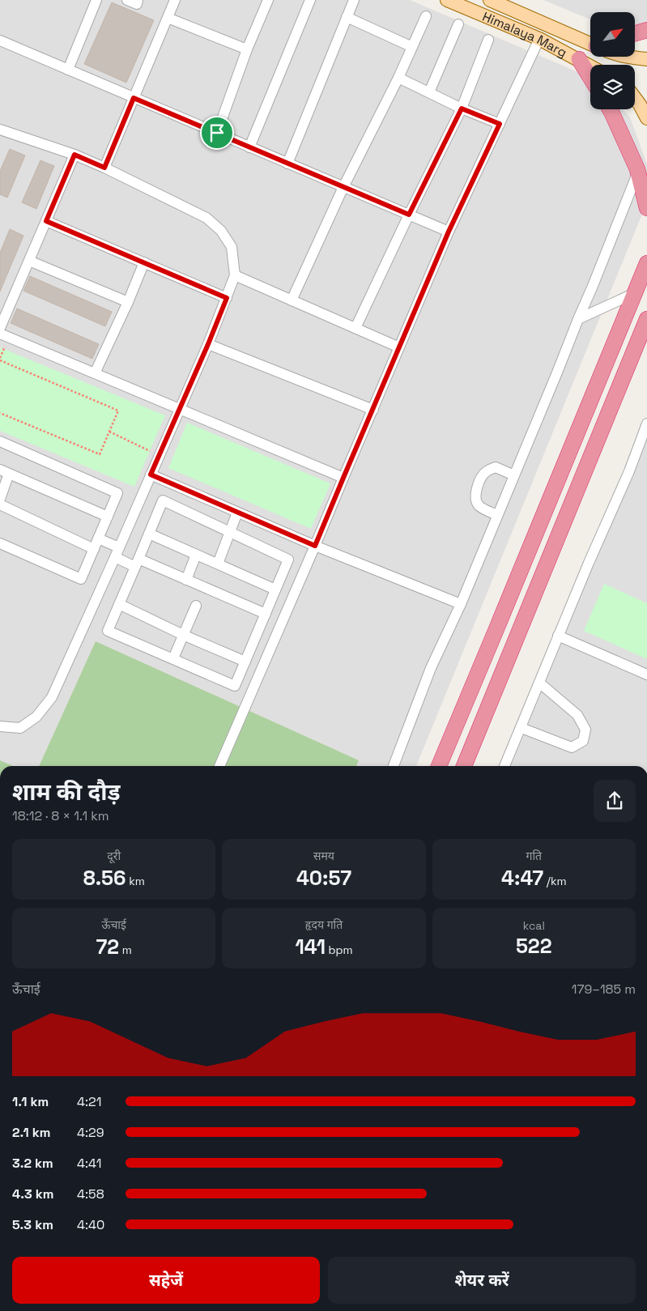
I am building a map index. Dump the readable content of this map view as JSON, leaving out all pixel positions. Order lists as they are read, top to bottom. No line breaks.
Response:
{"streets":{"main road":["Himalaya Marg"]},"north":"top right","page":{"heading":["शाम की दौड़","18:12 · 8 × 1.1 km"],"stats":[["दूरी","8.56 km"],["समय","40:57"],["गति","4:47 /km"],["ऊँचाई","72 m"],["हृदय गति","141 bpm"],["kcal","522"]],"chart":["ऊँचाई","179–185 m"],"list":[{"name":"1.1 km","note":"4:21"},{"name":"2.1 km","note":"4:29"},{"name":"3.2 km","note":"4:41"},{"name":"4.3 km","note":"4:58"},{"name":"5.3 km","note":"4:40"}],"buttons":["सहेजें","शेयर करें"]}}
